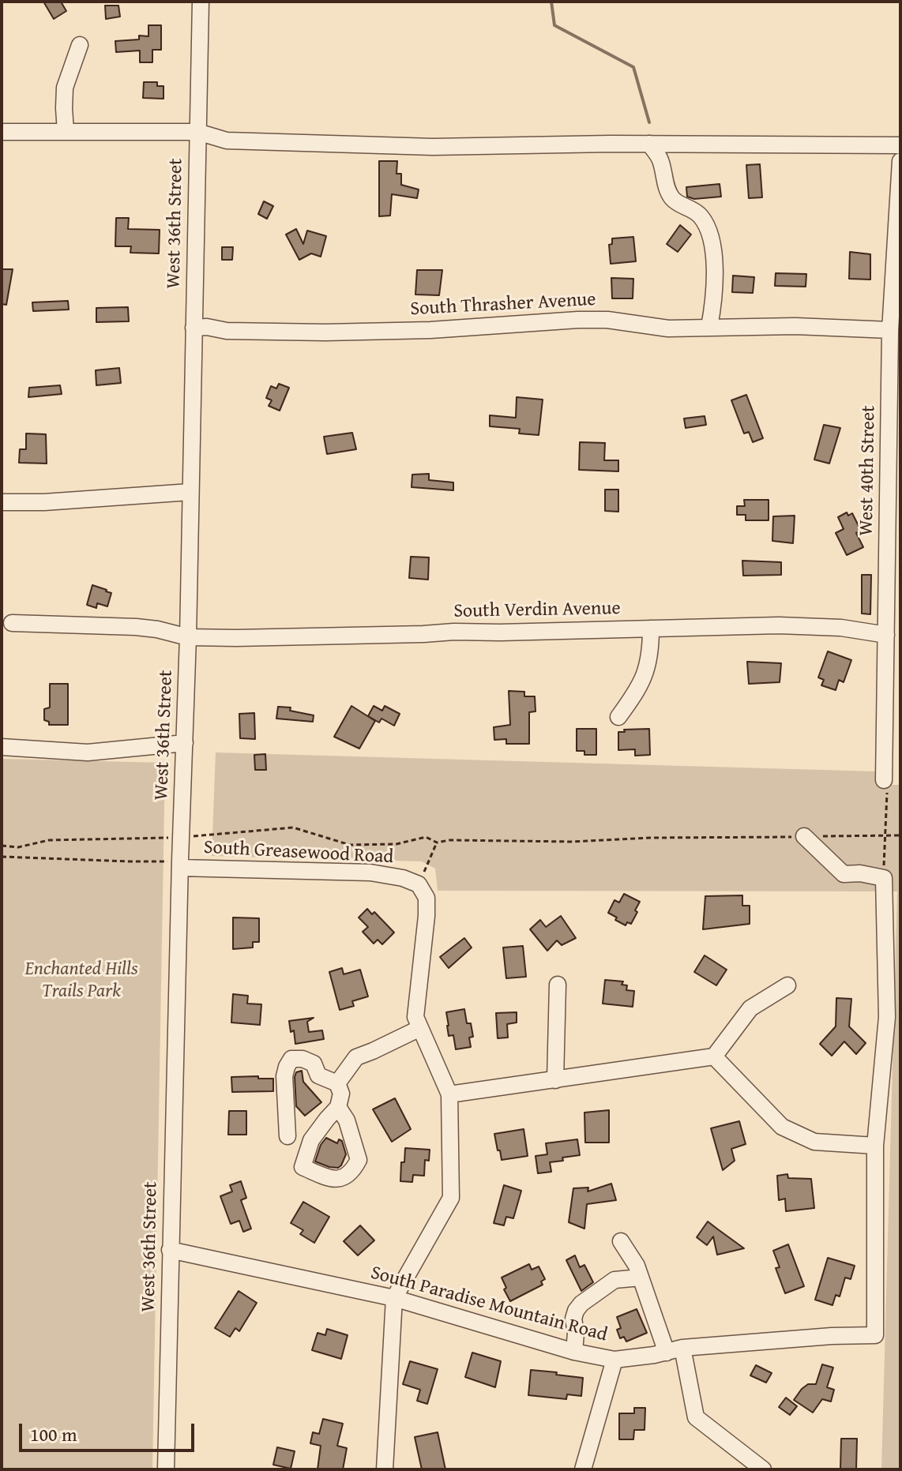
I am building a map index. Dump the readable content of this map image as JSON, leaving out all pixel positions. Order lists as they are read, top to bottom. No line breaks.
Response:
{"streets":{"street":["West 36th Street","South Thrasher Avenue","West 40th Street","South Verdin Avenue","South Greasewood Road","South Paradise Mountain Road"]},"crossings":[["West 36th Street","South Thrasher Avenue"],["West 36th Street","South Verdin Avenue"],["West 36th Street","South Greasewood Road"],["West 36th Street","South Paradise Mountain Road"],["South Thrasher Avenue","West 40th Street"],["West 40th Street","South Verdin Avenue"]],"parks":["Enchanted Hills Trails Park"],"scale_bar":"100 m"}
